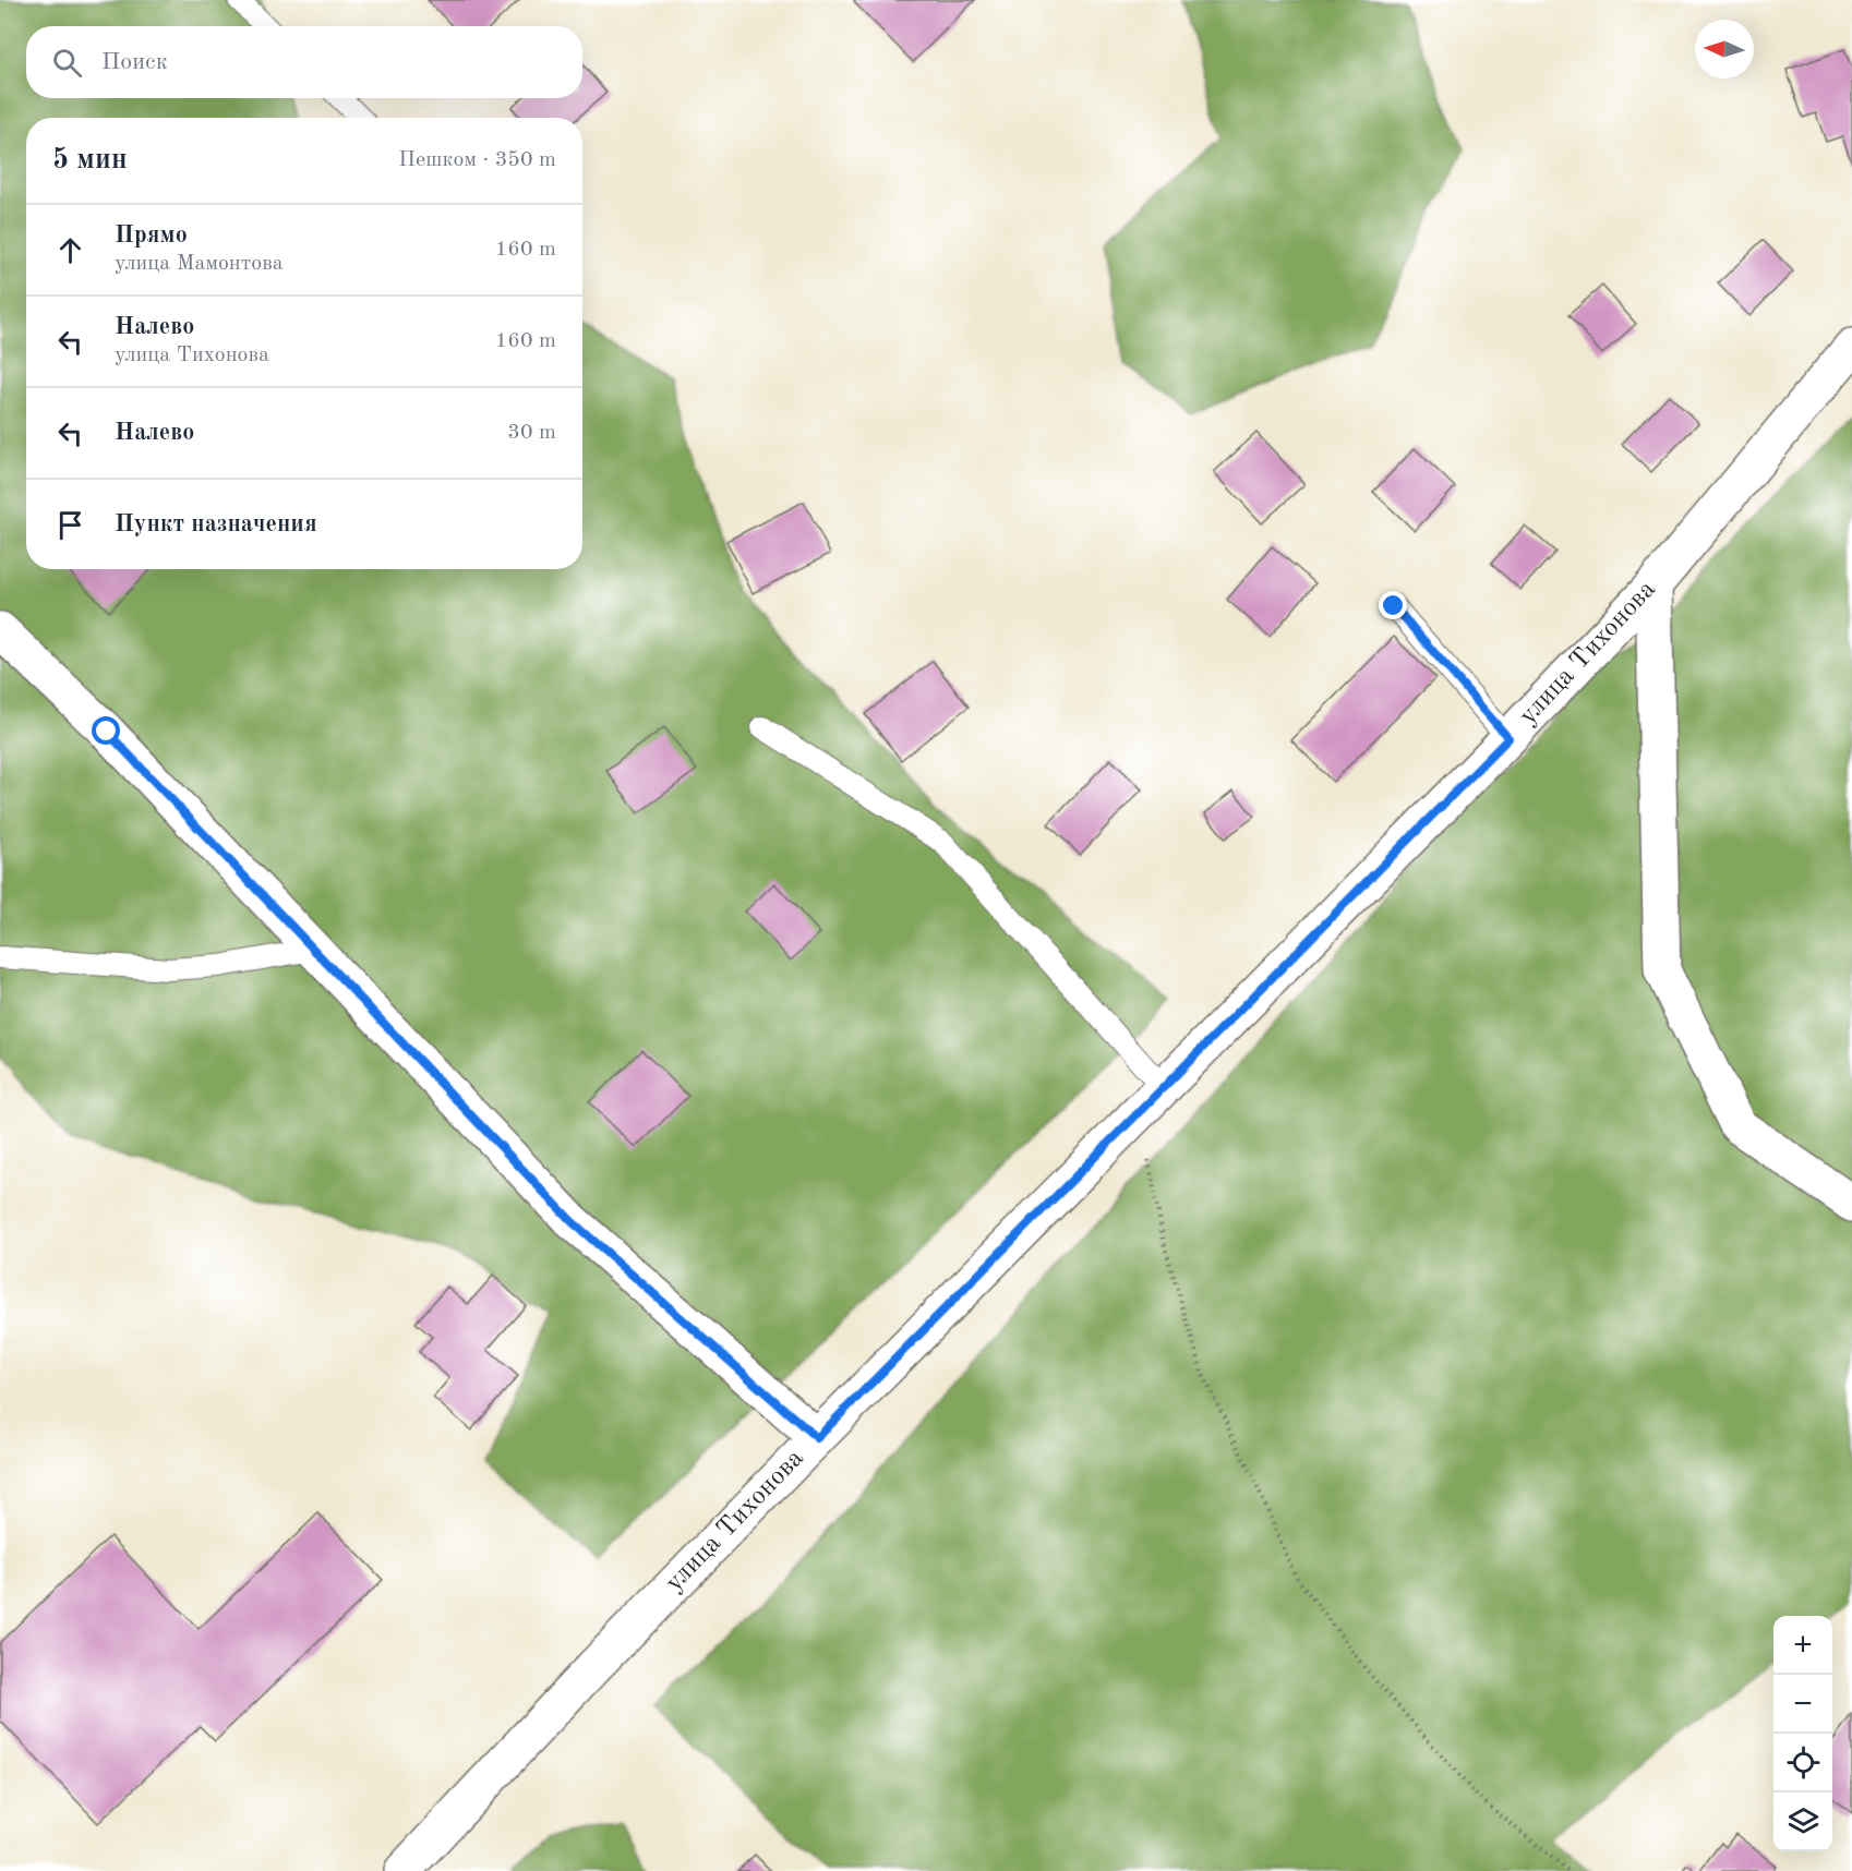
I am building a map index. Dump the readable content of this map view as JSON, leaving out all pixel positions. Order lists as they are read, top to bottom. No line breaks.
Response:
{"streets":{"street":["улица Тихонова"]},"north":"left","page":{"search":"Поиск","heading":["5 мин","Пешком · 350 m"],"list":[["Прямо","улица Мамонтова","160 m"],["Налево","улица Тихонова","160 m"],["Налево","30 m"],"Пункт назначения"],"map_buttons":["+","−"]}}
